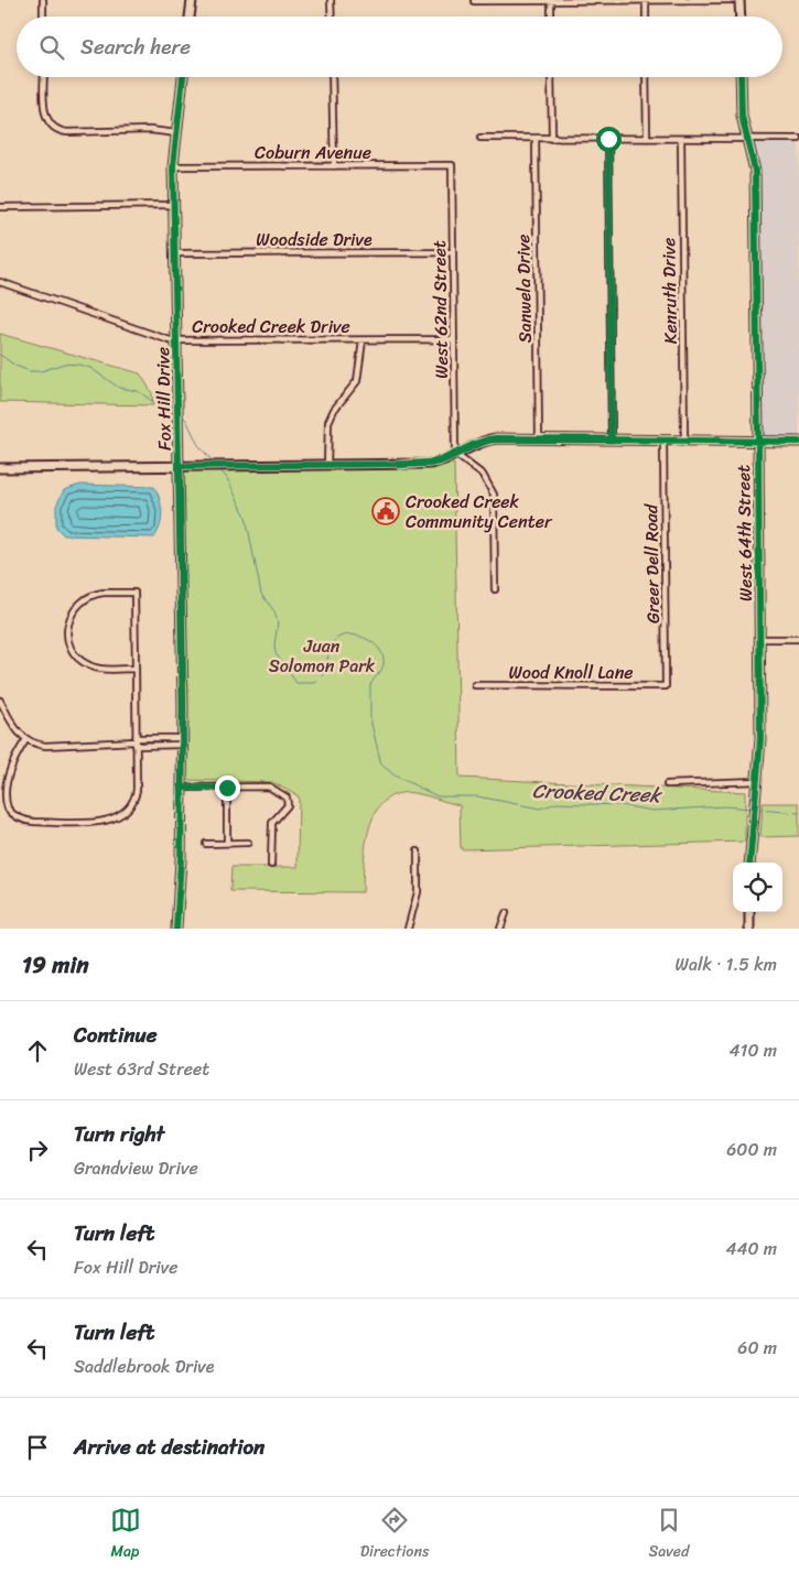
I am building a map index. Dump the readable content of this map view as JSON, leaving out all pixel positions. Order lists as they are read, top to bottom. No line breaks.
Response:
{"streets":{"street":["Coburn Avenue","Woodside Drive","Sanwela Drive","Kenruth Drive","West 62nd Street","Crooked Creek Drive","Fox Hill Drive","West 64th Street","Greer Dell Road","Wood Knoll Lane"]},"crossings":[["Coburn Avenue","West 62nd Street"],["Coburn Avenue","Fox Hill Drive"],["Woodside Drive","West 62nd Street"],["Woodside Drive","Fox Hill Drive"],["West 62nd Street","Crooked Creek Drive"],["Crooked Creek Drive","Fox Hill Drive"],["Greer Dell Road","Wood Knoll Lane"]],"water":["Crooked Creek"],"parks":["Juan Solomon Park"],"places":{"public building":["Crooked Creek Community Center"]},"page":{"search":"Search here","heading":["19 min","Walk · 1.5 km"],"list":[["Continue","West 63rd Street","410 m"],["Turn right","Grandview Drive","600 m"],["Turn left","Fox Hill Drive","440 m"],["Turn left","Saddlebrook Drive","60 m"],"Arrive at destination"],"nav":["Map","Directions","Saved"]}}
